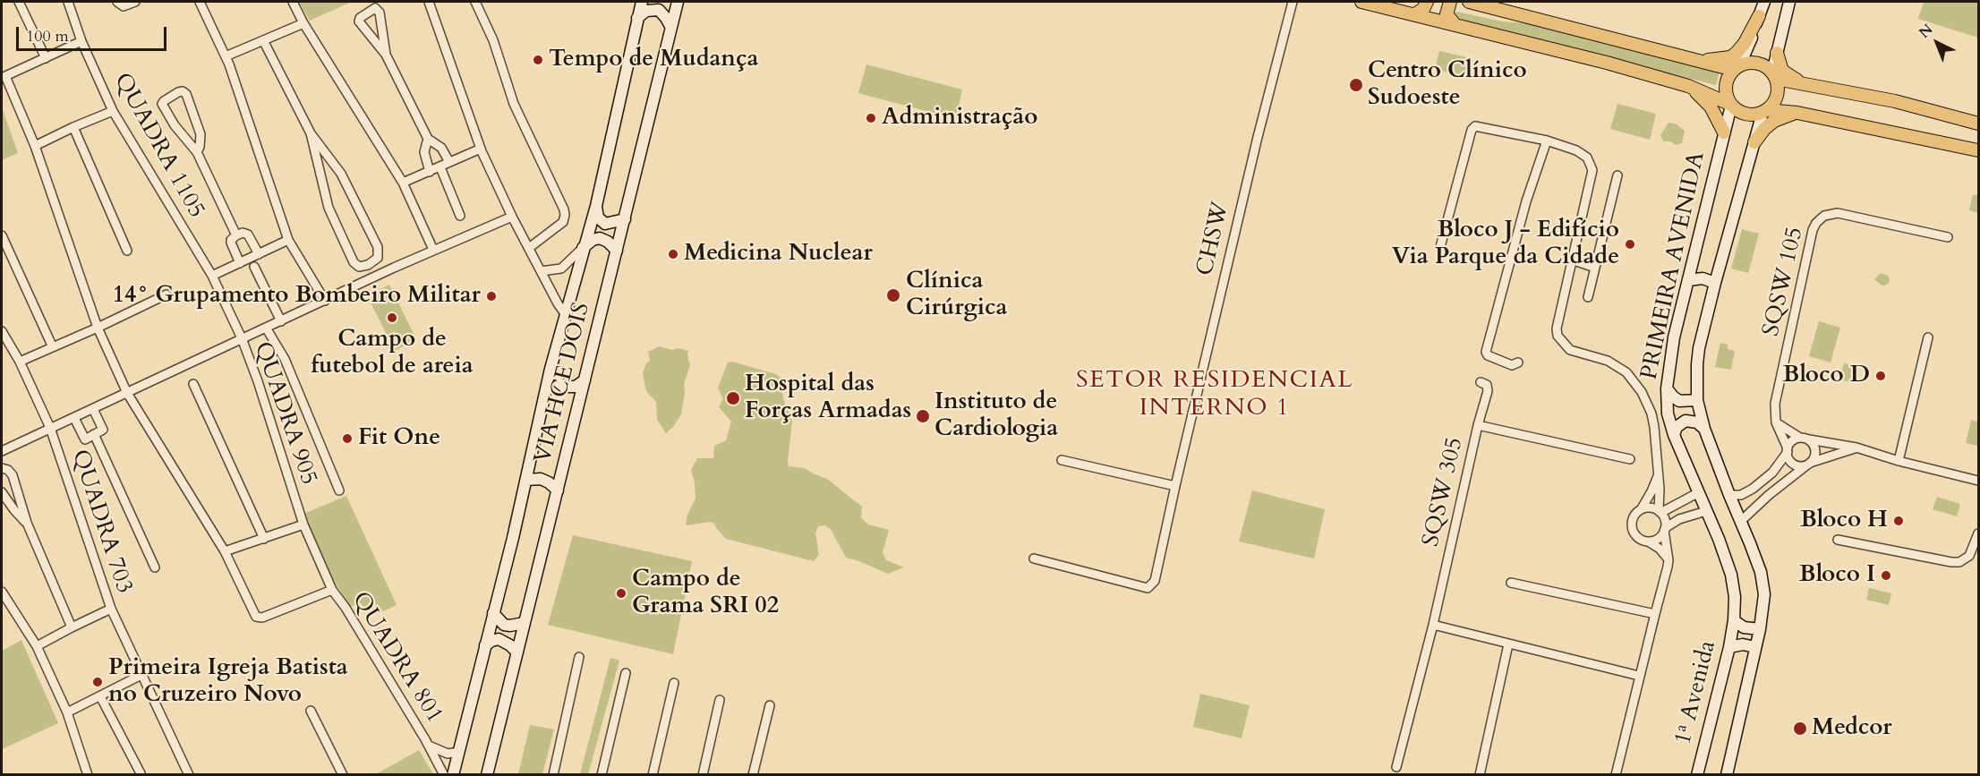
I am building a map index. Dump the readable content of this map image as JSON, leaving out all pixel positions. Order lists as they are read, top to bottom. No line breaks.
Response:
{"streets":{"main road":["PRIMEIRA AVENIDA","VIA HCE DOIS","1ª Avenida"],"street":["QUADRA 1105","CHSW","SQSW 105","QUADRA 905","SQSW 305","QUADRA 703","QUADRA 801"]},"crossings":[["QUADRA 1105","QUADRA 905"],["VIA HCE DOIS","QUADRA 801"],["QUADRA 905","QUADRA 801"]],"districts":["SETOR RESIDENCIAL INTERNO 1"],"places":["Tempo de Mudança","Centro Clínico Sudoeste","Administração","Bloco J - Edifício Via Parque da Cidade","Medicina Nuclear","Clínica Cirúrgica","14° Grupamento Bombeiro Militar","Campo de futebol de areia","Bloco D","Hospital das Forças Armadas","Instituto de Cardiologia","Fit One","Bloco H","Bloco I","Campo de Grama SRI 02","Primeira Igreja Batista no Cruzeiro Novo","Medcor"],"scale_bar":"100 m","north":"top left"}
